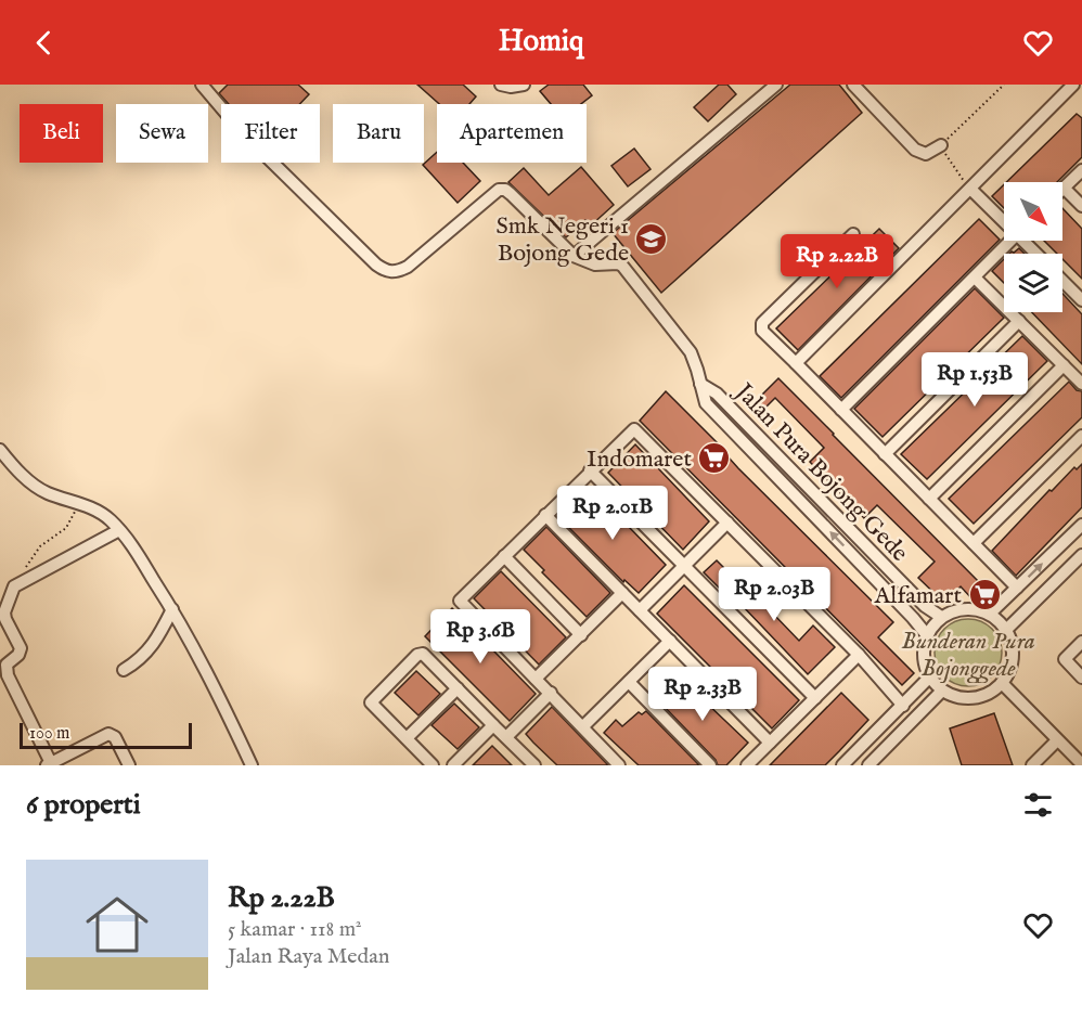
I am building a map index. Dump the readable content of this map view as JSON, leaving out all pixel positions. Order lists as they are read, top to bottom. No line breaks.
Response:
{"streets":{"street":["Jalan Pura Bojong Gede"]},"parks":["Bunderan Pura Bojonggede"],"places":{"school or university":["Smk Negeri 1 Bojong Gede"],"supermarket":["Indomaret","Alfamart"]},"scale_bar":"100 m","north":"bottom right","page":{"header":"Homiq","chip":["Beli","Sewa","Filter","Baru","Apartemen"],"price":["Rp 2.22B","Rp 1.53B","Rp 2.01B","Rp 2.03B","Rp 3.6B","Rp 2.33B"],"scale":"100 m","heading":"6 properti","list":[{"name":"Rp 2.22B","note":"5 kamar · 118 m² · Jalan Raya Medan"}]}}
